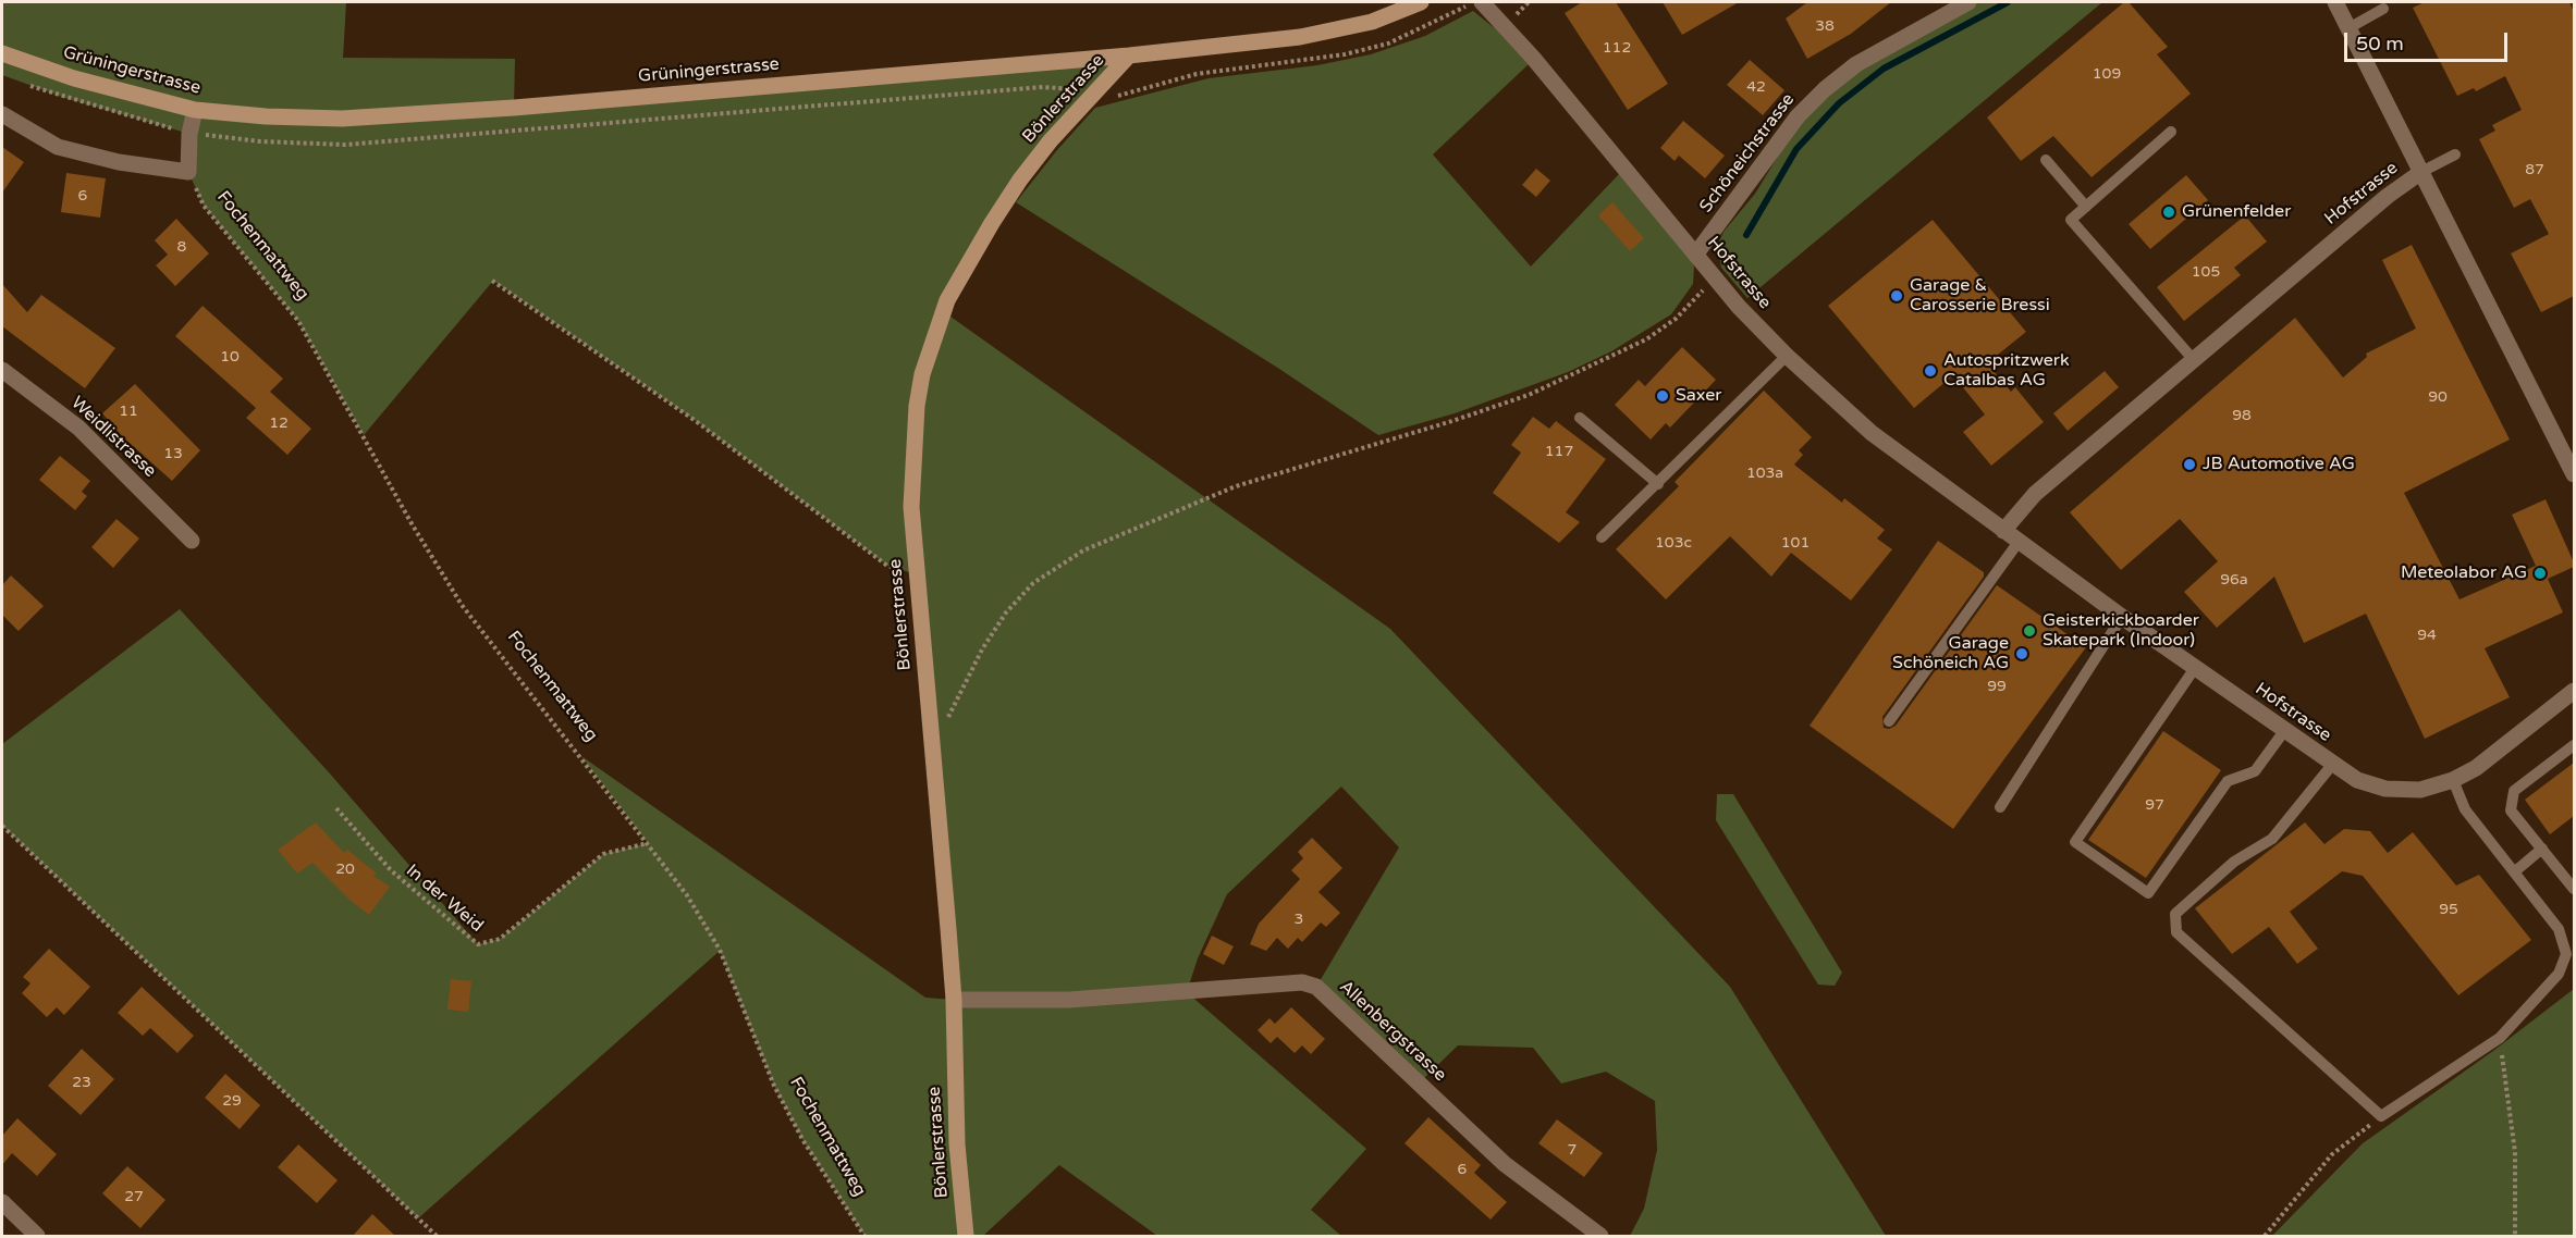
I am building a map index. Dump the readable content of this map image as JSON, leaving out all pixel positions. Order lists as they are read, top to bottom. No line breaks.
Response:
{"streets":{"main road":["Grüningerstrasse","Bönlerstrasse"],"street":["Schöneichstrasse","Hofstrasse","Weidlistrasse","Allenbergstrasse"],"path":["Fochenmattweg","In der Weid"]},"crossings":[["Grüningerstrasse","Bönlerstrasse"],["Bönlerstrasse","Allenbergstrasse"],["Schöneichstrasse","Hofstrasse"],["Fochenmattweg","In der Weid"]],"places":["Grünenfelder","Garage & Carosserie Bressi","Autospritzwerk Catalbas AG","Saxer","JB Automotive AG","Meteolabor AG","Geisterkickboarder Skatepark (Indoor)","Garage Schöneich AG"],"house_numbers":["38","112","109","42","87","6","8","105","10","90","11","98","12","117","13","103a","103c","101","96a","94","99","97","20","95","3","23","29","7","6","27"],"scale_bar":"50 m"}
